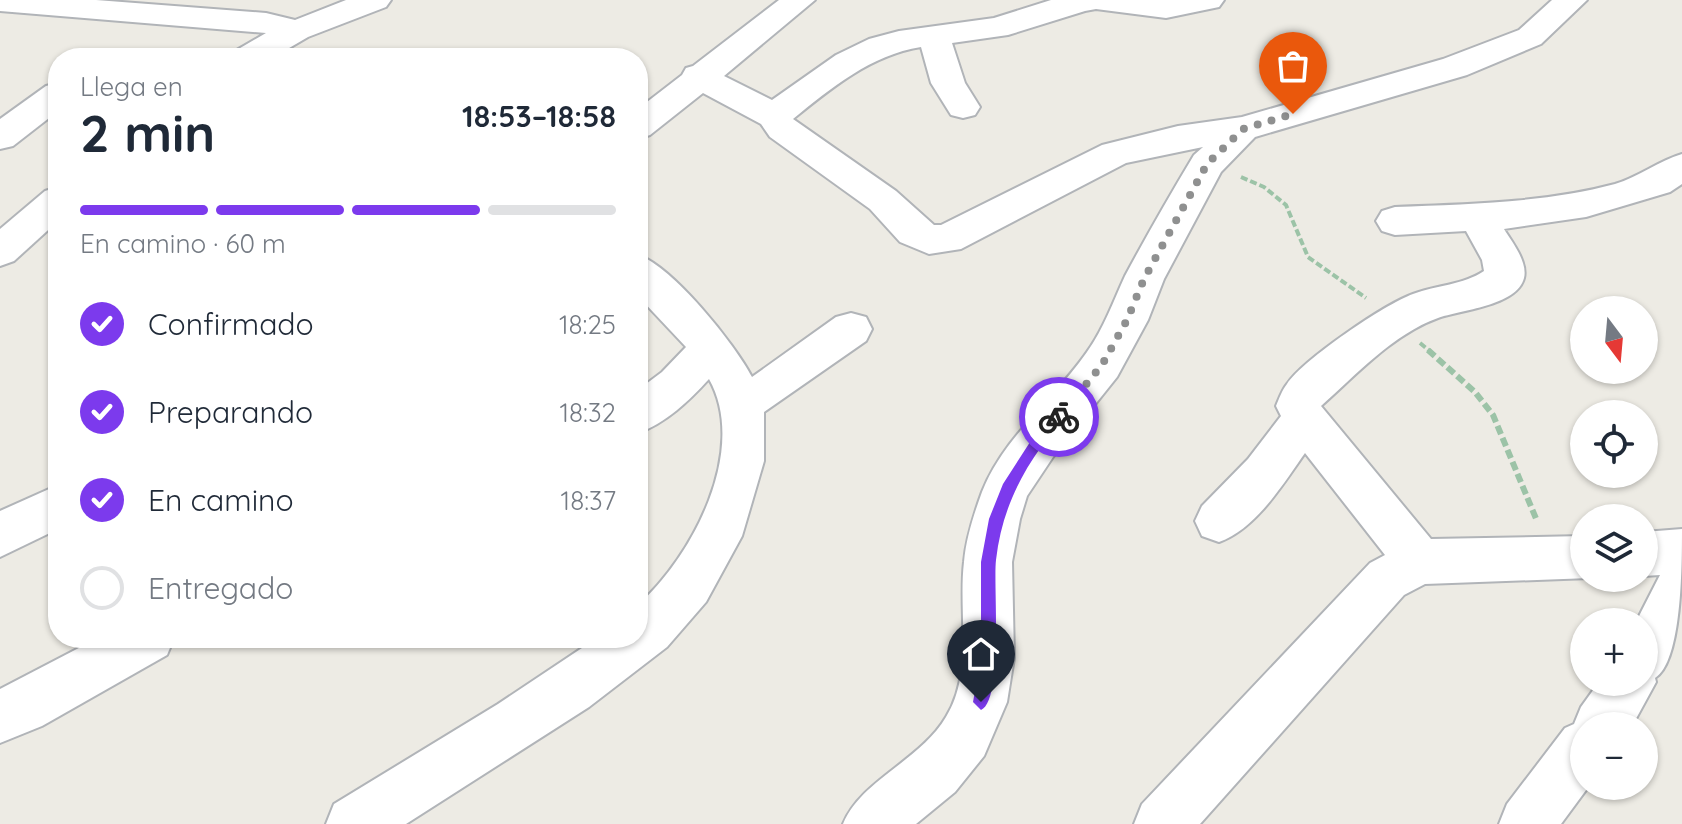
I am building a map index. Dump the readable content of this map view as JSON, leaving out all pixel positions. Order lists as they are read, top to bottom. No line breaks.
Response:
{"north":"bottom","page":{"heading":["2 min","Llega en","18:53–18:58"],"bar":"En camino · 60 m","list":[["Confirmado","18:25"],["Preparando","18:32"],["En camino","18:37"],"Entregado"],"map_buttons":["+","−"]}}
